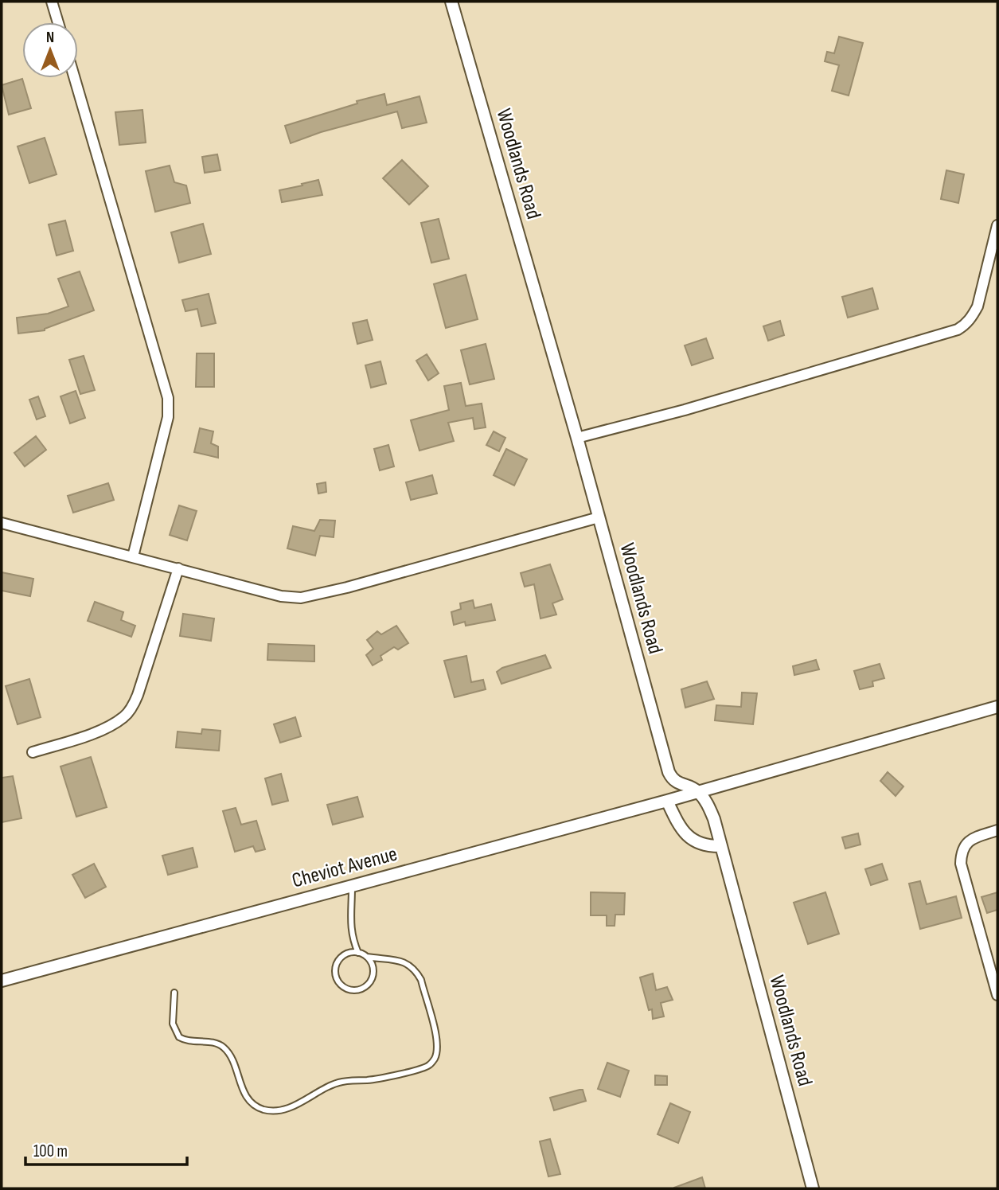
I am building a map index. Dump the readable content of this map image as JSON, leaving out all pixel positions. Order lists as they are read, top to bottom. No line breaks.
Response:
{"streets":{"street":["Woodlands Road","Cheviot Avenue"]},"crossings":[["Woodlands Road","Cheviot Avenue"]],"scale_bar":"100 m","north":"top"}
